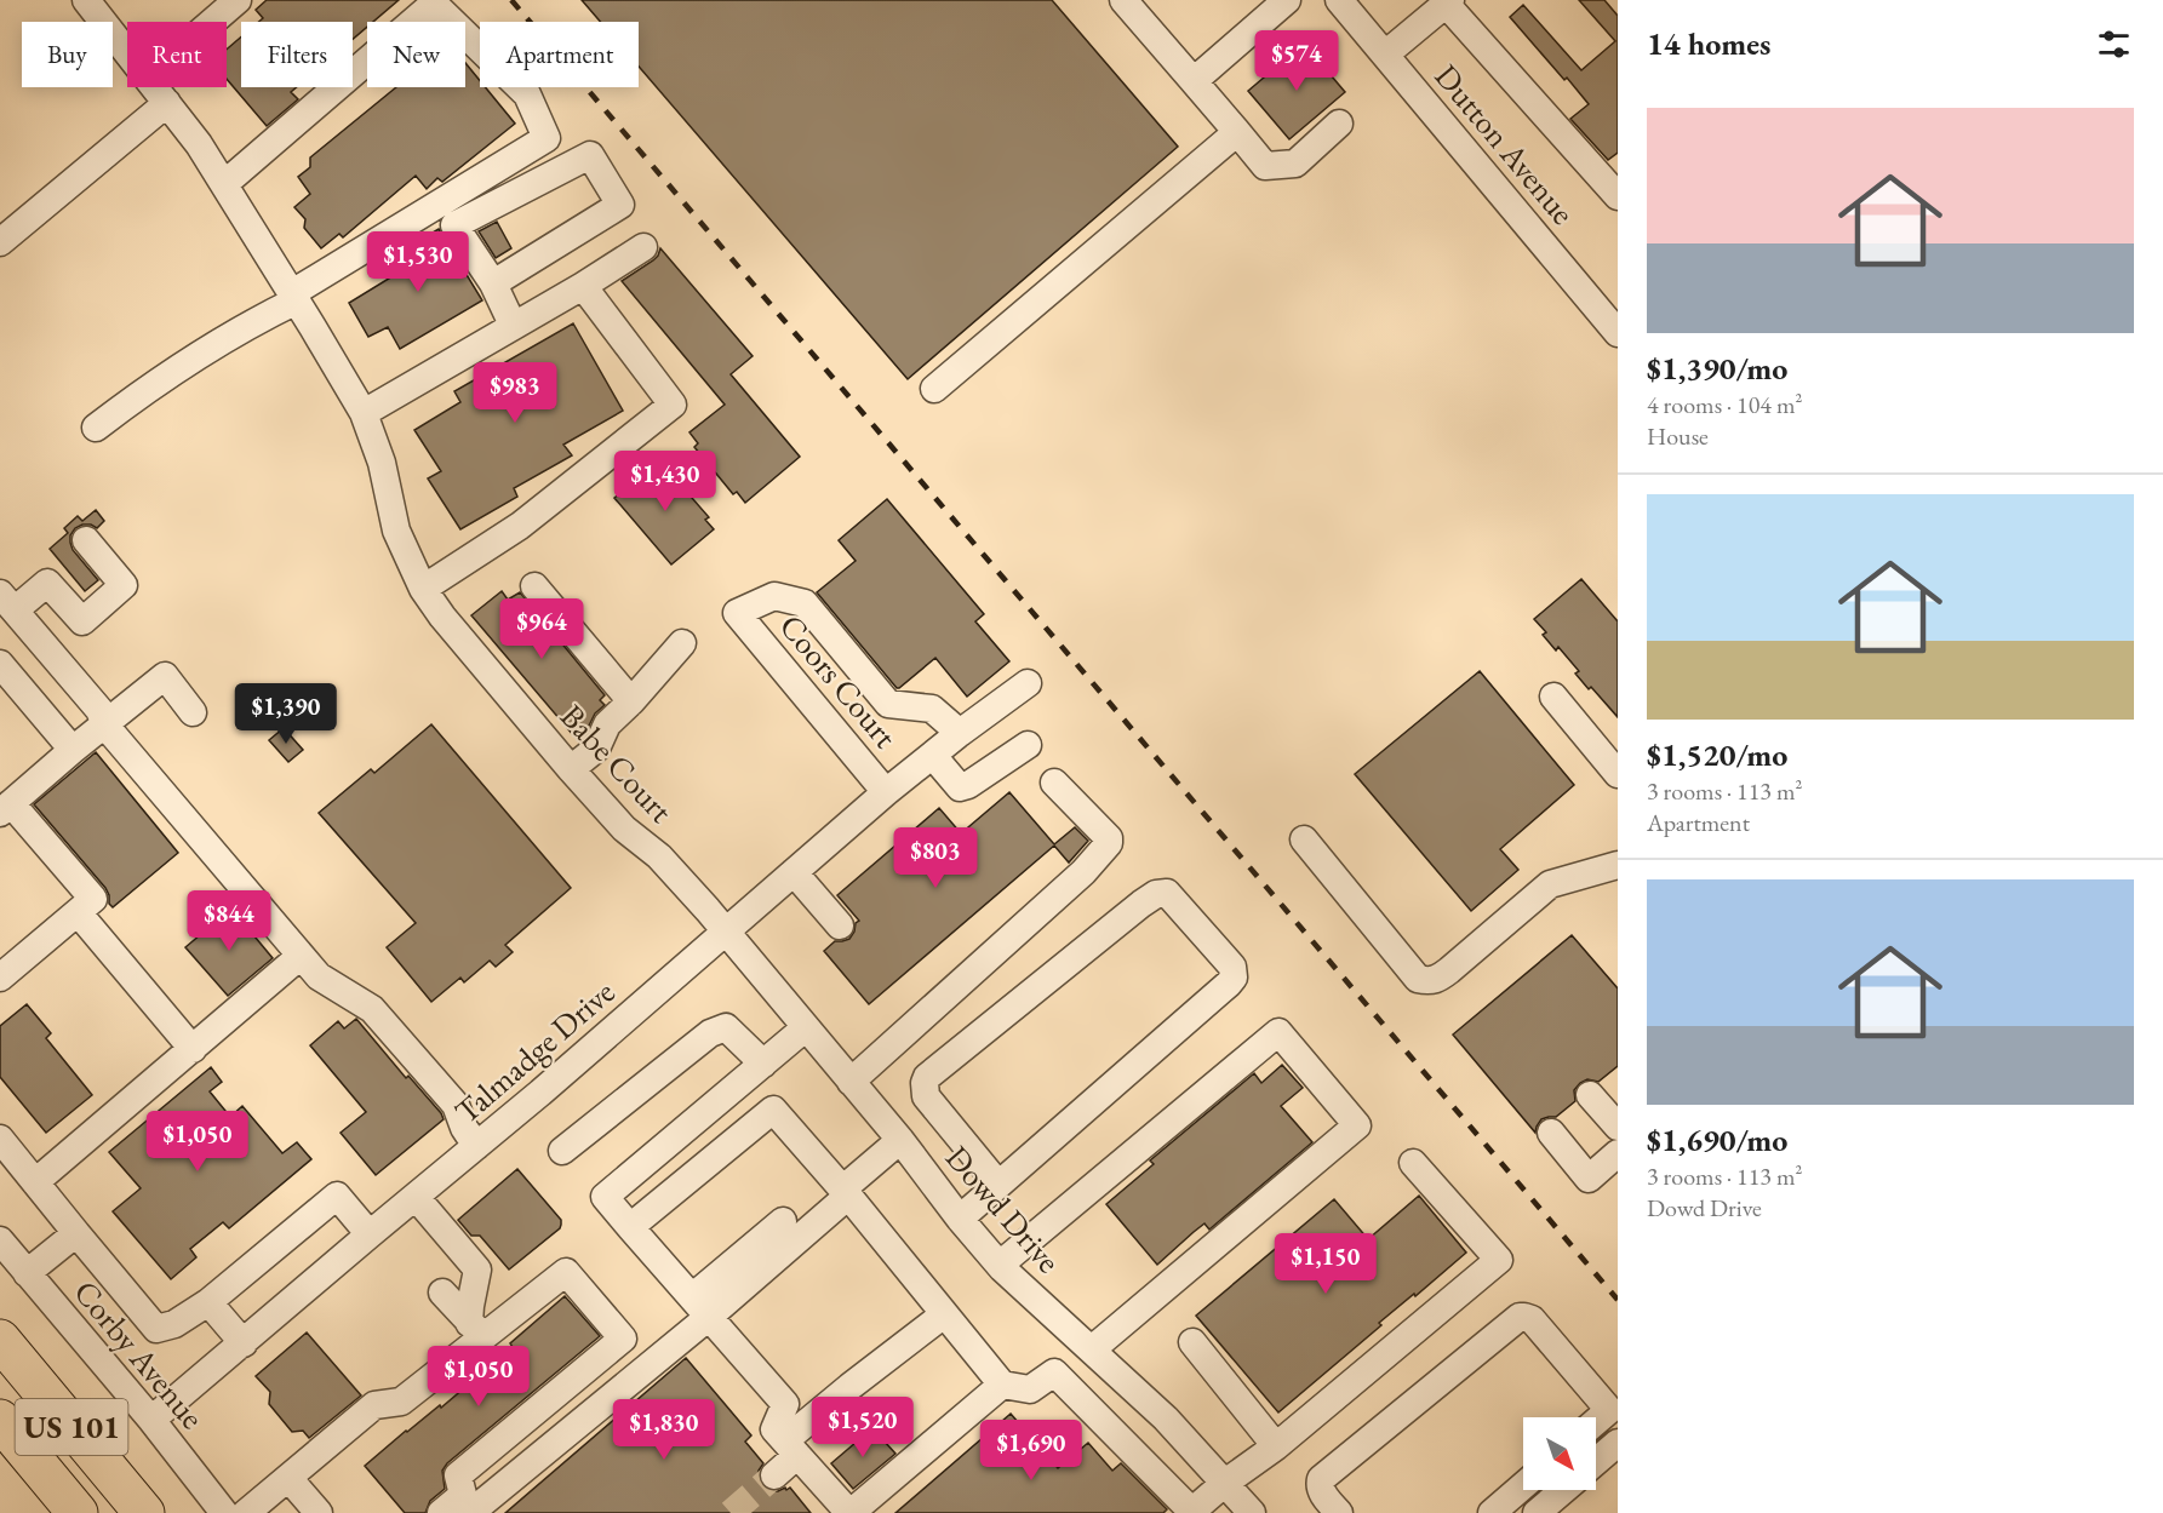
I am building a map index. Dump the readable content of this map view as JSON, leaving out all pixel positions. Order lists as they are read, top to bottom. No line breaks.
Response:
{"streets":{"highway":["US 101"],"street":["Dutton Avenue","Coors Court","Babe Court","Talmadge Drive","Dowd Drive","Corby Avenue"]},"crossings":[["Coors Court","Talmadge Drive"],["Babe Court","Talmadge Drive"],["Babe Court","Dowd Drive"],["Talmadge Drive","Dowd Drive"],["Talmadge Drive","Corby Avenue"]],"north":"bottom right","page":{"heading":"14 homes","chip":["Buy","Rent","Filters","New","Apartment"],"price":["$574","$1,530","$983","$1,430","$964","$1,390","$803","$844","$1,050","$1,150","$1,050","$1,520","$1,830","$1,690"],"list":[{"name":"$1,390/mo","note":"4 rooms · 104 m² · House"},{"name":"$1,520/mo","note":"3 rooms · 113 m² · Apartment"},{"name":"$1,690/mo","note":"3 rooms · 113 m² · Dowd Drive"}]}}
